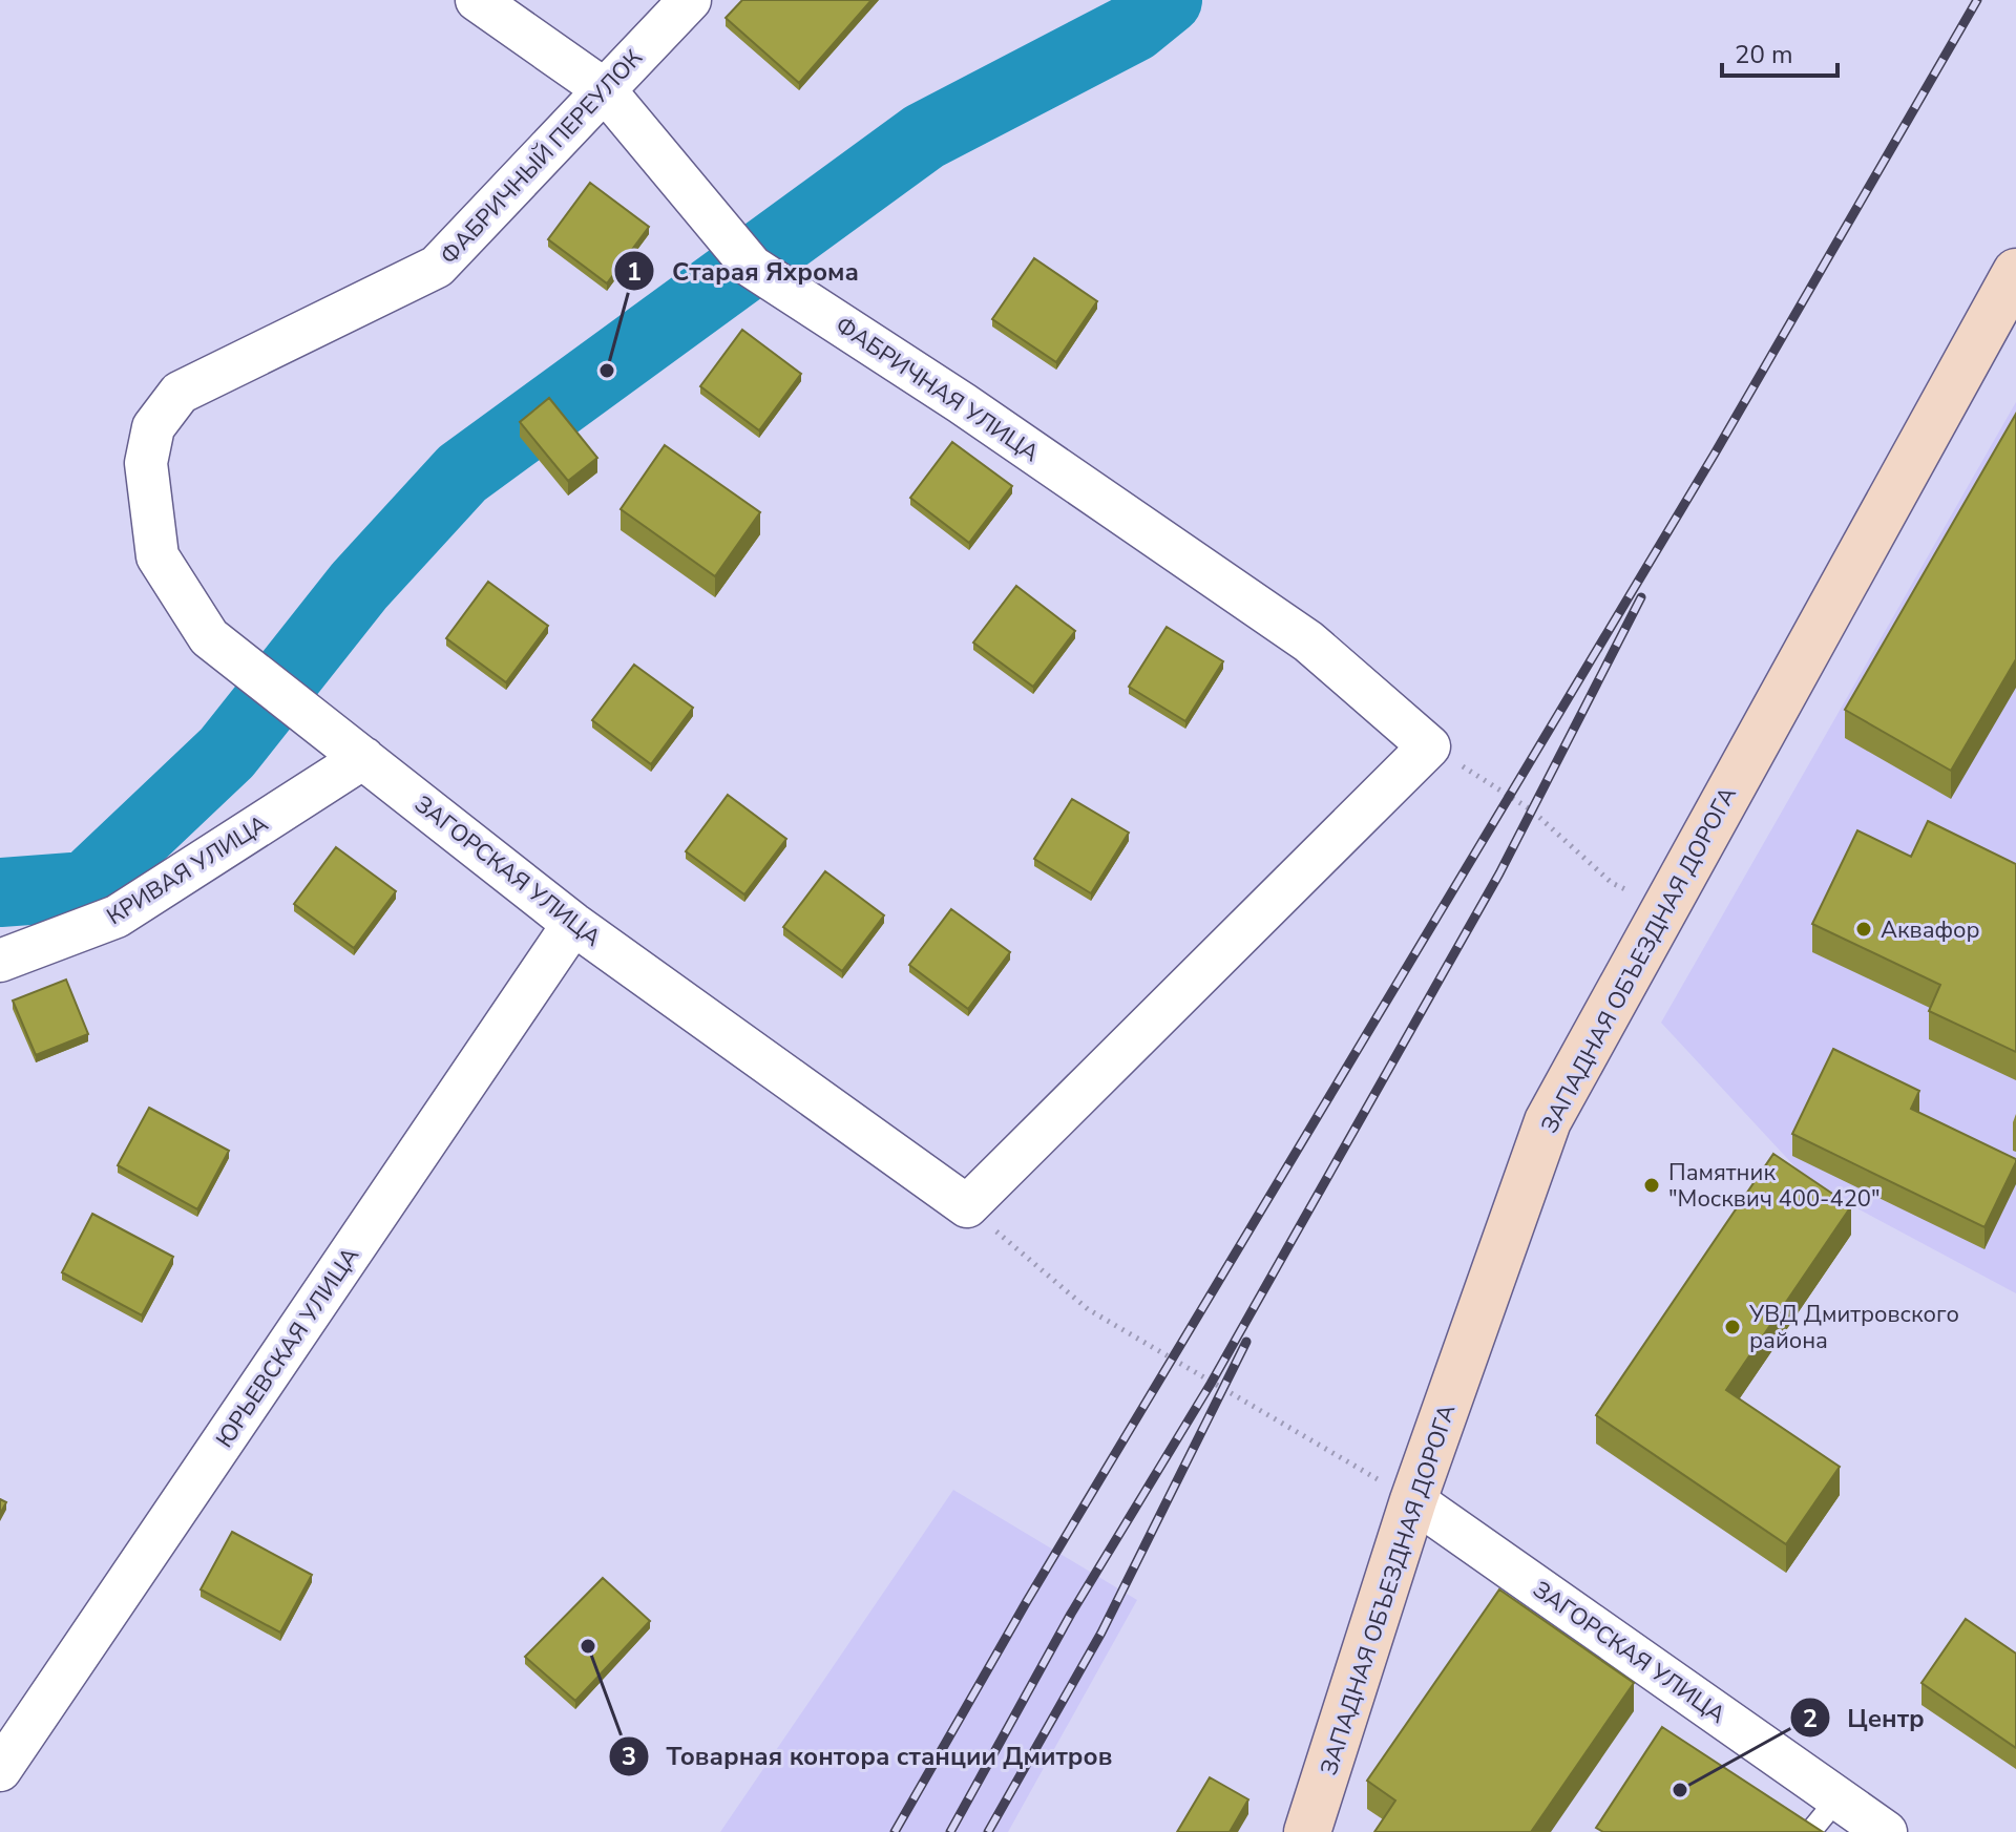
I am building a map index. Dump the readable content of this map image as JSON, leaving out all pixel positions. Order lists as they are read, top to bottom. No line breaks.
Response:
{"streets":{"main road":["ЗАПАДНАЯ ОБЪЕЗДНАЯ ДОРОГА"],"street":["ФАБРИЧНЫЙ ПЕРЕУЛОК","ФАБРИЧНАЯ УЛИЦА","КРИВАЯ УЛИЦА","ЗАГОРСКАЯ УЛИЦА","ЮРЬЕВСКАЯ УЛИЦА"]},"crossings":[["ФАБРИЧНЫЙ ПЕРЕУЛОК","ФАБРИЧНАЯ УЛИЦА"],["ФАБРИЧНЫЙ ПЕРЕУЛОК","ЗАГОРСКАЯ УЛИЦА"],["КРИВАЯ УЛИЦА","ЗАГОРСКАЯ УЛИЦА"],["ЗАГОРСКАЯ УЛИЦА","ЗАПАДНАЯ ОБЪЕЗДНАЯ ДОРОГА"],["ЗАГОРСКАЯ УЛИЦА","ЮРЬЕВСКАЯ УЛИЦА"]],"places":["Старая Яхрома","Аквафор","Памятник \"Москвич 400-420\"","УВД Дмитровского района","Товарная контора станции Дмитров","Центр"],"scale_bar":"20 m"}
